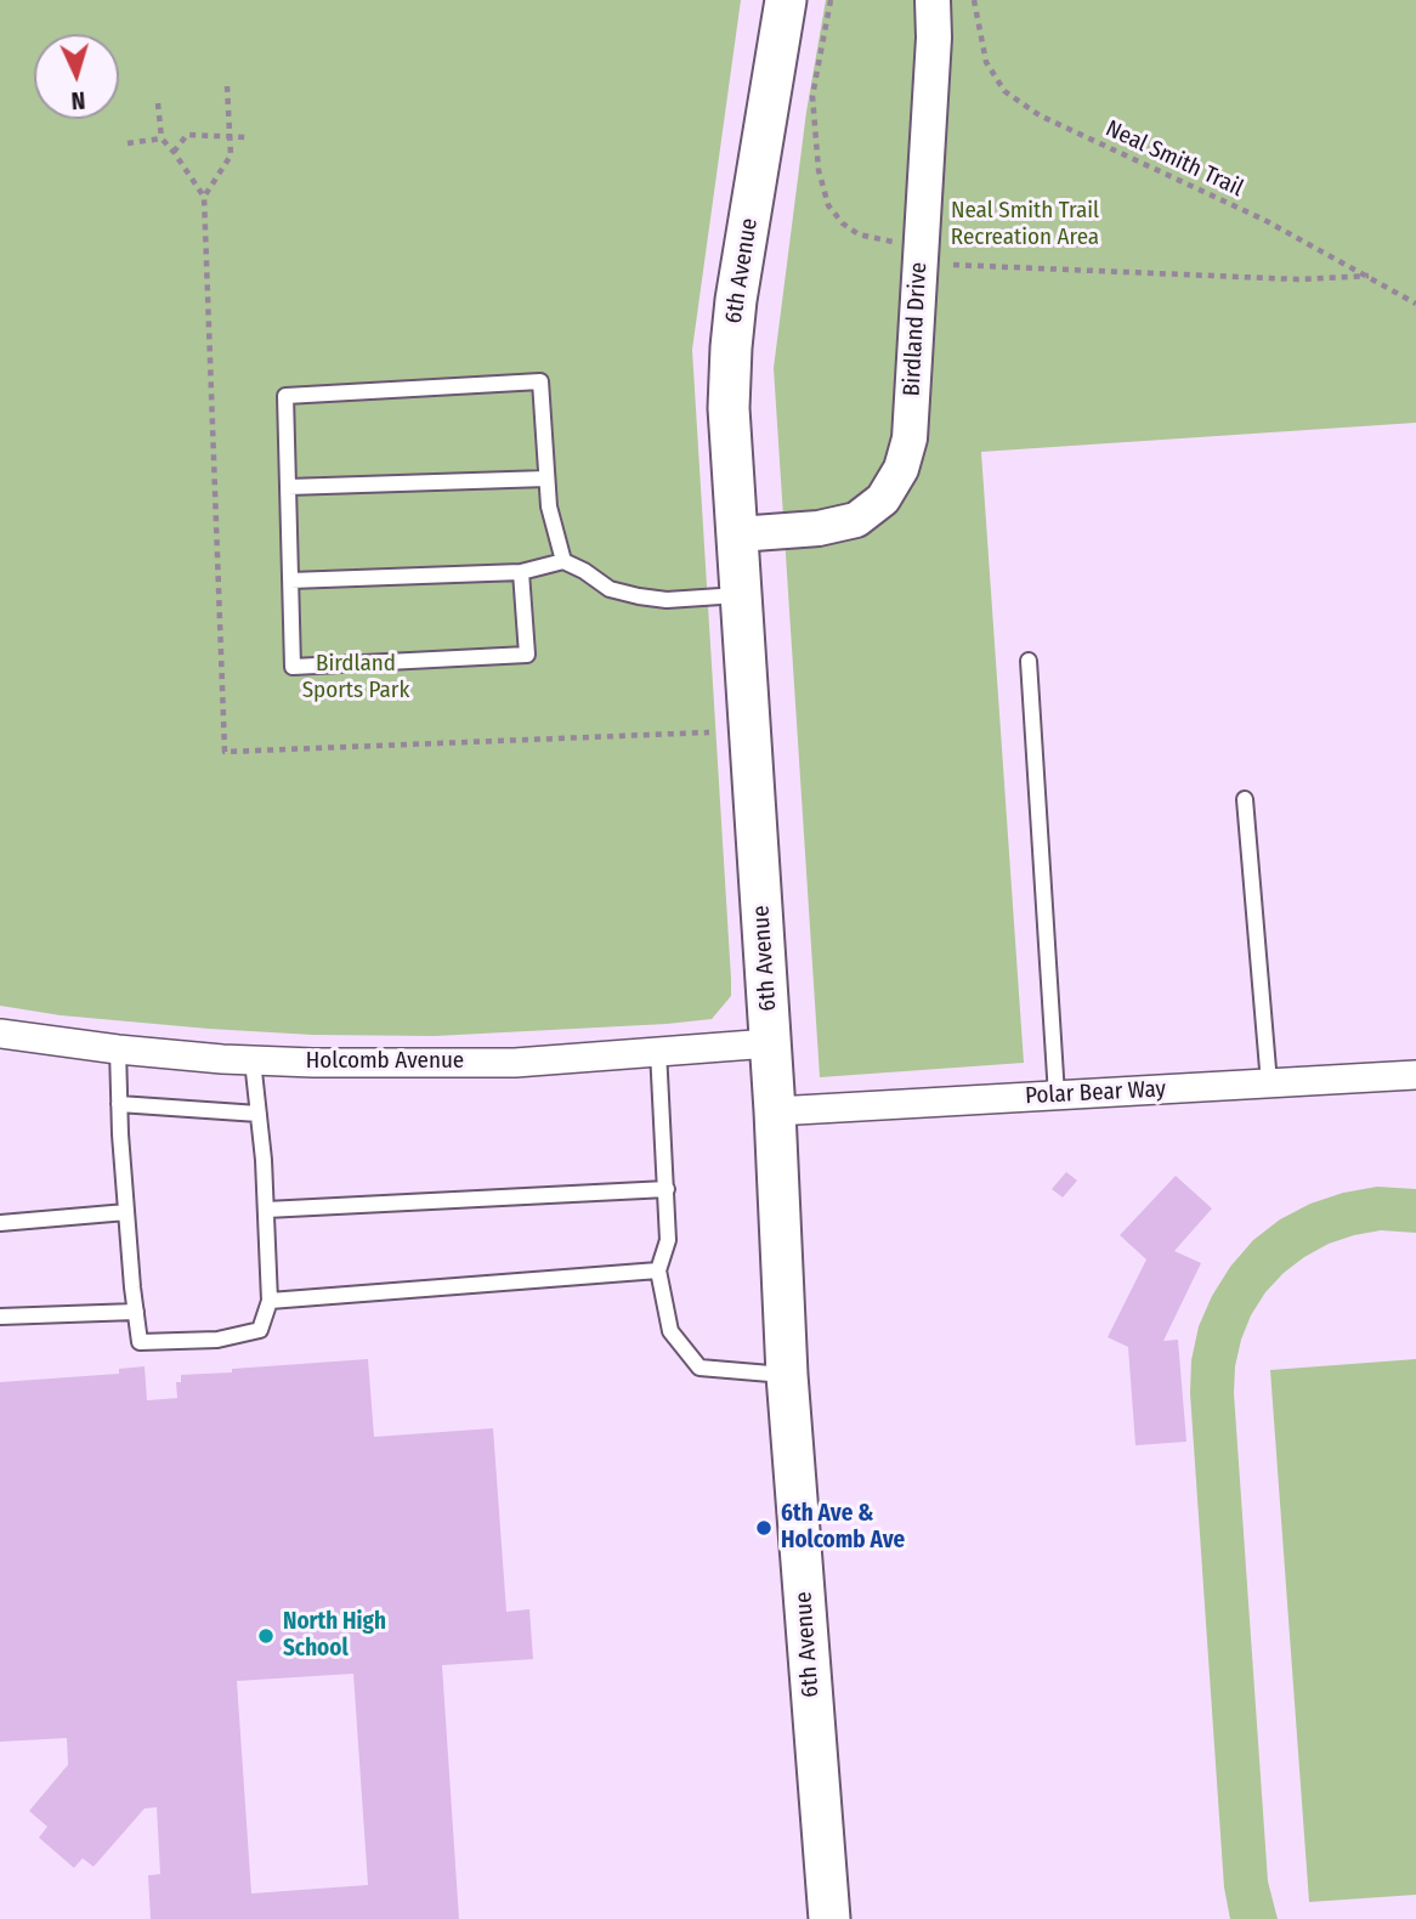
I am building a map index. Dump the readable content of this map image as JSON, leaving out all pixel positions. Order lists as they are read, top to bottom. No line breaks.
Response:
{"streets":{"main road":["6th Avenue"],"street":["Birdland Drive","Holcomb Avenue","Polar Bear Way"],"path":["Neal Smith Trail"]},"crossings":[["6th Avenue","Birdland Drive"],["6th Avenue","Holcomb Avenue"],["6th Avenue","Polar Bear Way"]],"parks":["Neal Smith Trail Recreation Area","Birdland Sports Park"],"places":["6th Ave & Holcomb Ave","North High School"],"north":"bottom"}
